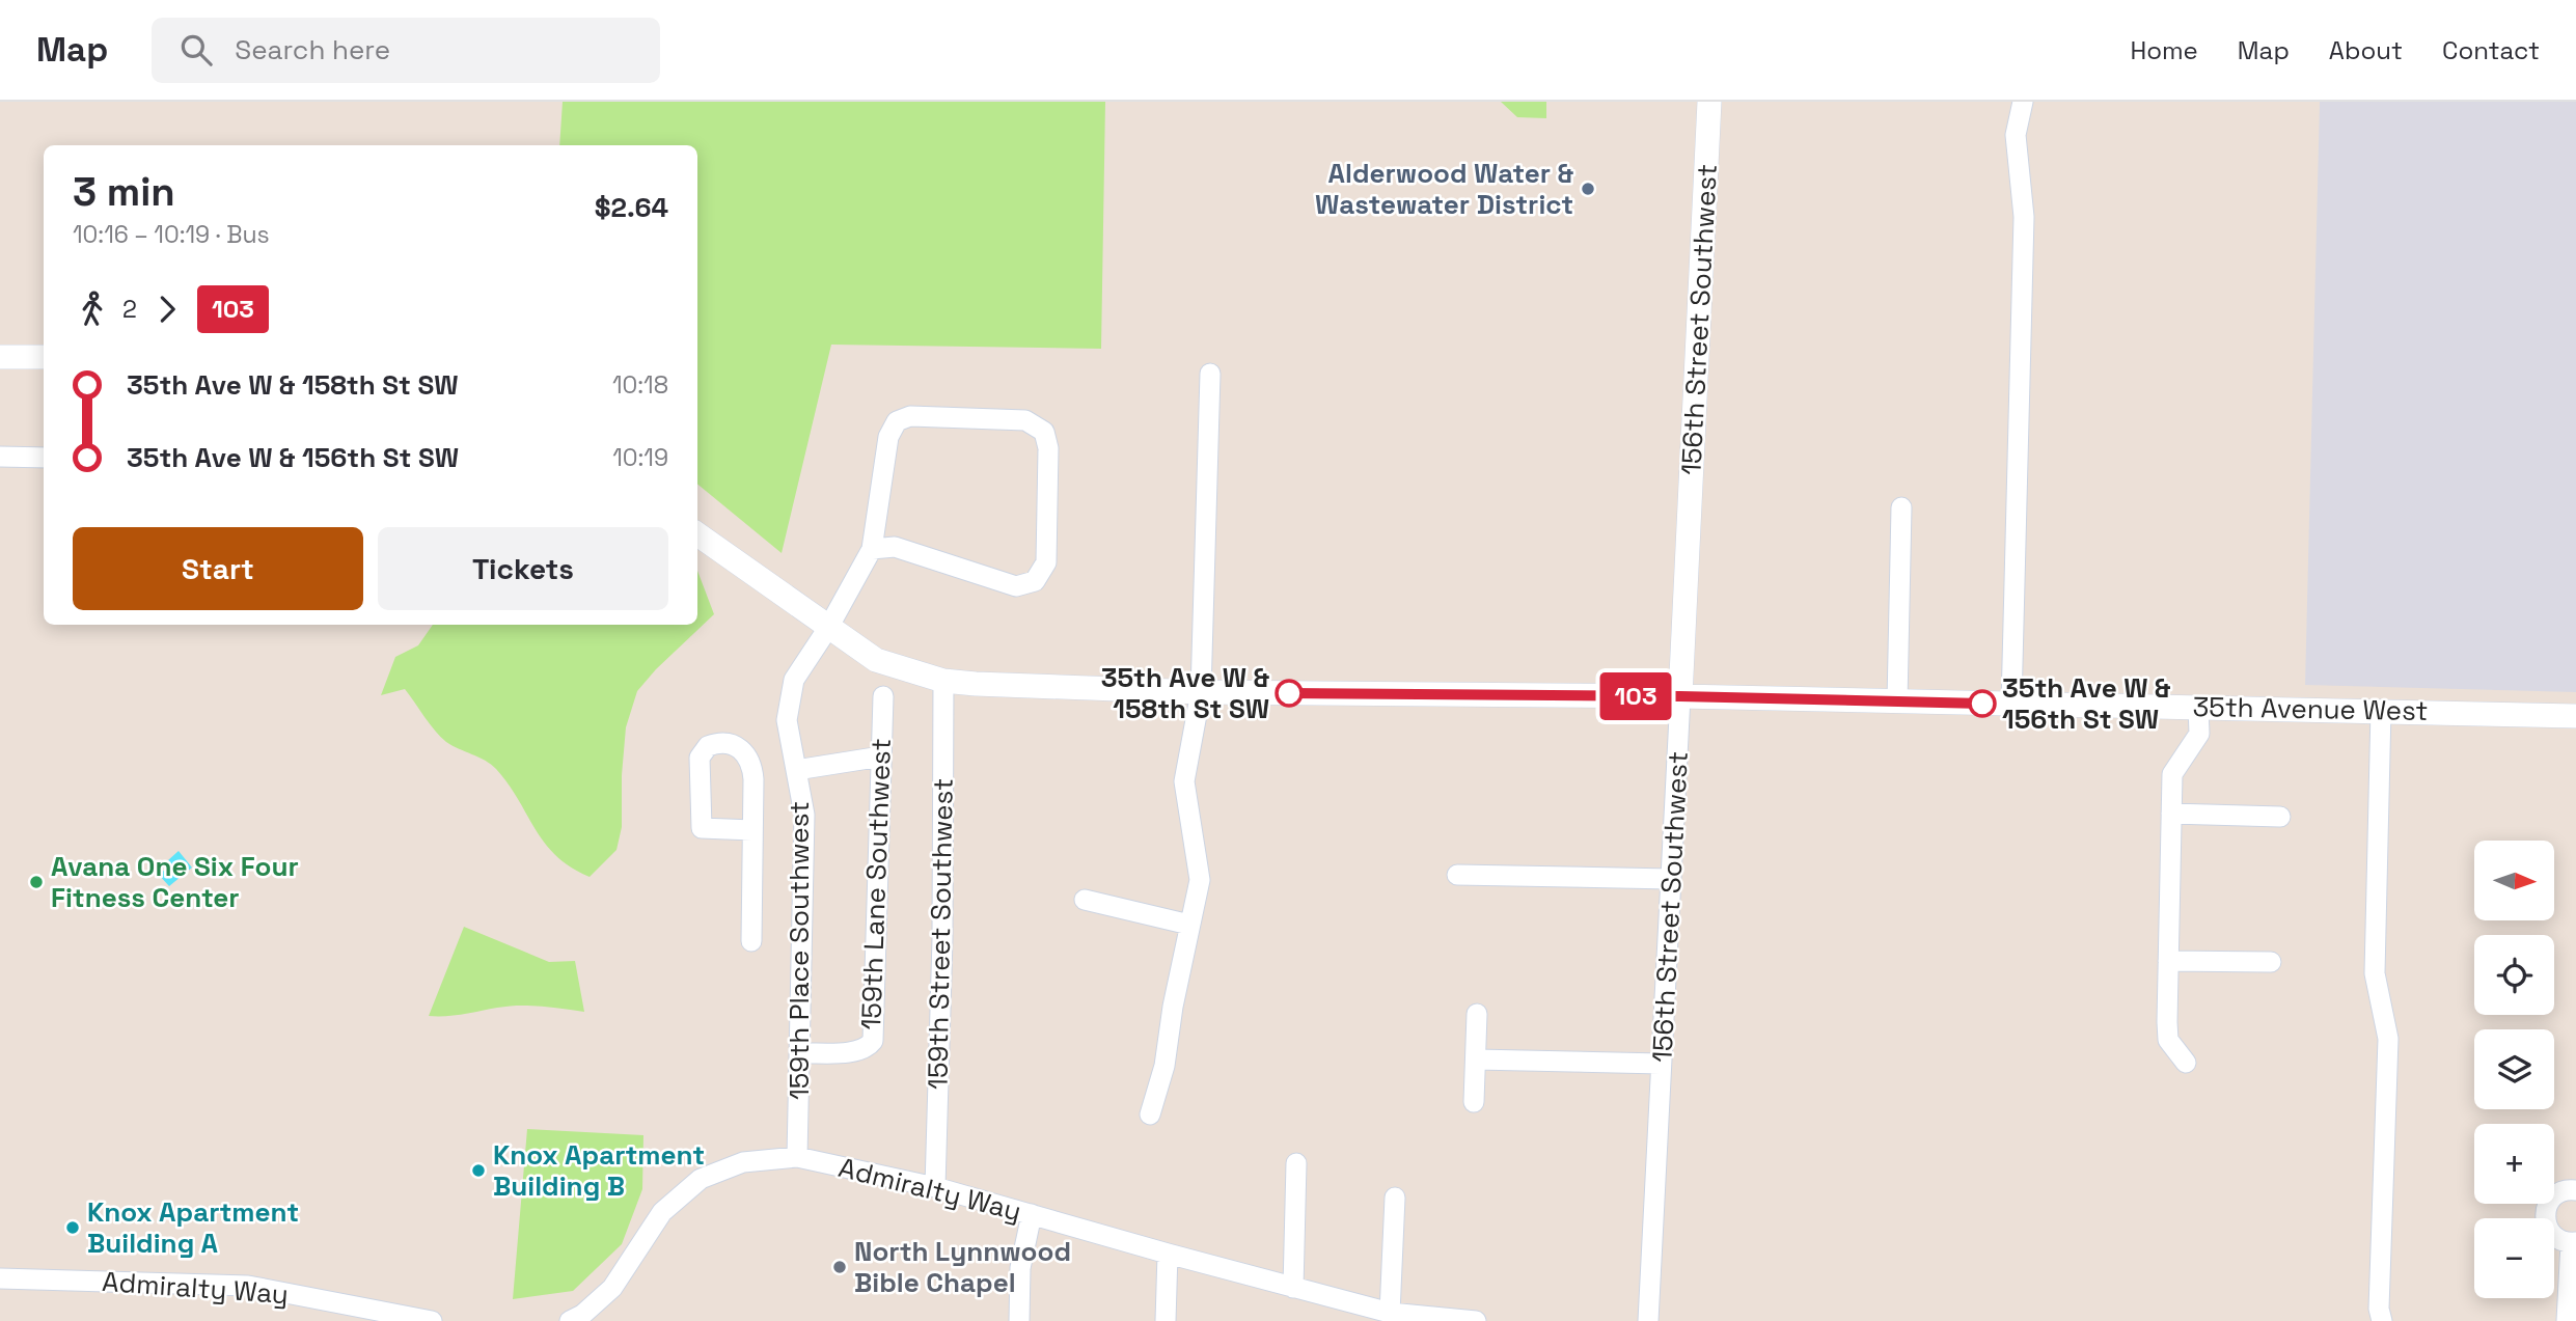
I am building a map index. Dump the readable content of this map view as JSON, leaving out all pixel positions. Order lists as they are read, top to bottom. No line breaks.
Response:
{"streets":{"street":["156th Street Southwest","35th Avenue West","159th Lane Southwest","159th Street Southwest","159th Place Southwest","Admiralty Way"]},"crossings":[["156th Street Southwest","35th Avenue West"],["35th Avenue West","159th Street Southwest"],["35th Avenue West","159th Place Southwest"],["159th Lane Southwest","159th Place Southwest"],["159th Street Southwest","Admiralty Way"],["159th Place Southwest","Admiralty Way"]],"places":["Alderwood Water & Wastewater District","35th Ave W & 158th St SW","35th Ave W & 156th St SW","Avana One Six Four Fitness Center","Knox Apartment Building B","Knox Apartment Building A","North Lynnwood Bible Chapel"],"lines":["bus line 103"],"north":"right","page":{"header":"Map","search":"Search here","nav":["Home","Map","About","Contact"],"on_map":"103","heading":["3 min","10:16 – 10:19 · Bus","$2.64"],"legs":["2","103"],"list":[{"name":"35th Ave W & 158th St SW","value":"10:18"},{"name":"35th Ave W & 156th St SW","value":"10:19"}],"buttons":["Start","Tickets"],"map_buttons":["+","−"]}}
